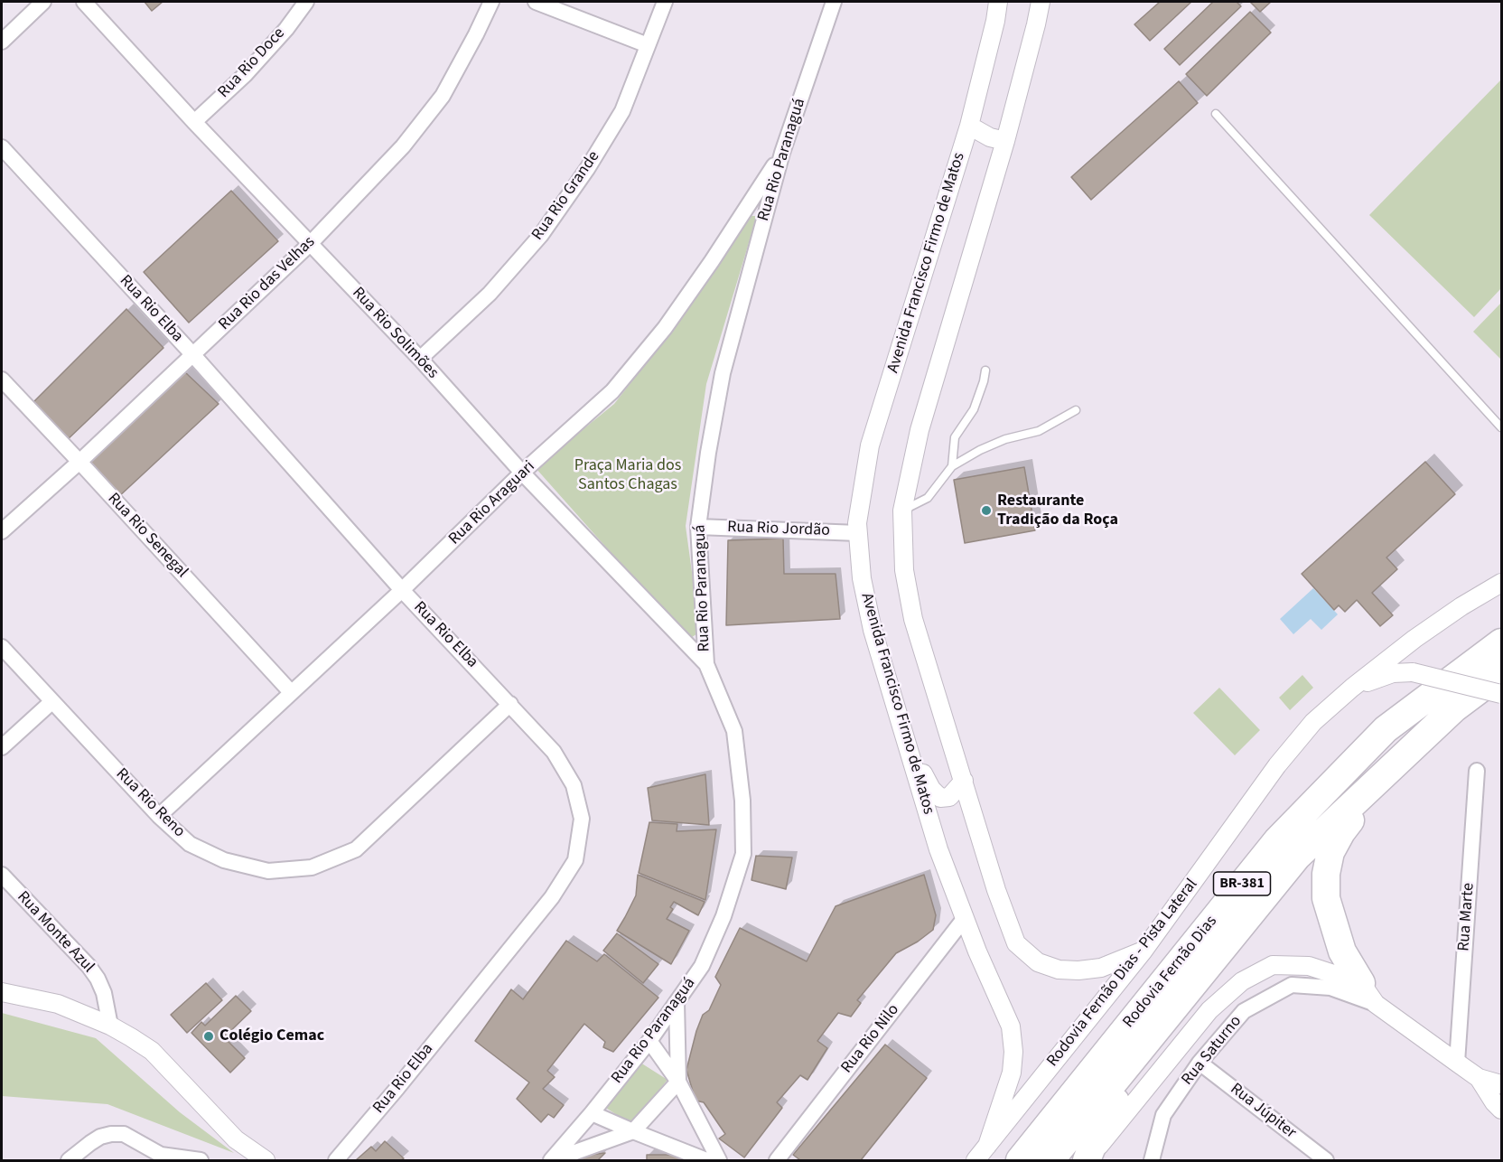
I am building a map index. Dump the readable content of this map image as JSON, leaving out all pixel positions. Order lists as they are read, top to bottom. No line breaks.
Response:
{"streets":{"highway":["BR-381","Rodovia Fernão Dias"],"street":["Rua Rio Doce","Rua Rio Paranaguá","Rua Rio Grande","Avenida Francisco Firmo de Matos","Rua Rio das Velhas","Rua Rio Elba","Rua Rio Solimões","Rua Rio Araguari","Rua Rio Jordão","Rua Rio Senegal","Rua Rio Reno","Rua Marte","Rua Monte Azul","Rodovia Fernão Dias - Pista Lateral","Rua Rio Nilo","Rua Saturno","Rua Júpiter"]},"crossings":[["Rua Rio Doce","Rua Rio Solimões"],["Rua Rio Paranaguá","Rua Rio Solimões"],["Rua Rio Paranaguá","Rua Rio Araguari"],["Rua Rio Paranaguá","Rua Rio Jordão"],["Rua Rio Grande","Rua Rio Solimões"],["Avenida Francisco Firmo de Matos","Rua Rio Jordão"],["Avenida Francisco Firmo de Matos","Rodovia Fernão Dias - Pista Lateral"],["Avenida Francisco Firmo de Matos","Rua Rio Nilo"],["Rua Rio das Velhas","Rua Rio Elba"],["Rua Rio das Velhas","Rua Rio Solimões"],["Rua Rio das Velhas","Rua Rio Senegal"],["Rua Rio Elba","Rua Rio Araguari"],["Rua Rio Elba","Rua Rio Reno"],["Rua Rio Solimões","Rua Rio Araguari"],["Rua Rio Araguari","Rua Rio Senegal"],["Rua Rio Araguari","Rua Rio Reno"],["BR-381","Rodovia Fernão Dias - Pista Lateral"],["Rua Saturno","Rua Júpiter"]],"parks":["Praça Maria dos Santos Chagas"],"places":["Restaurante Tradição da Roça","Colégio Cemac"]}
